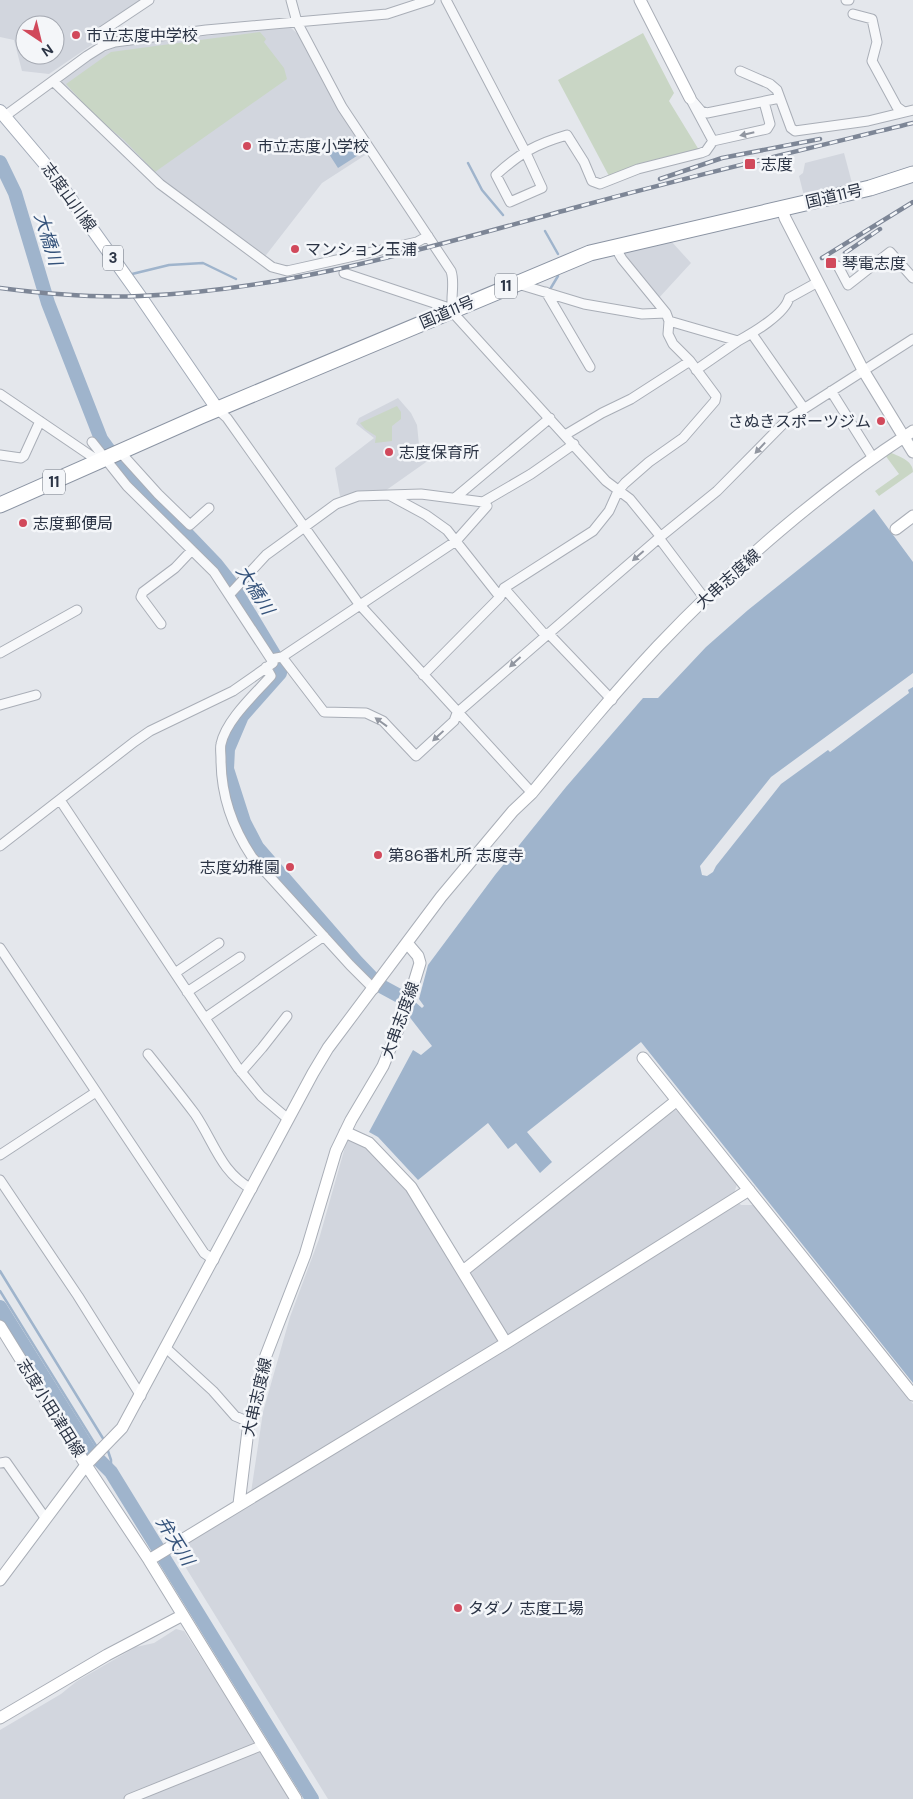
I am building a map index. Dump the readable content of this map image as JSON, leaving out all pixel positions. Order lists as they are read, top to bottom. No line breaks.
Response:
{"streets":{"highway":["国道11号","11"],"main road":["志度山川線","3","大串志度線","志度小田津田線"]},"crossings":[["国道11号","志度山川線"],["大串志度線","志度小田津田線"]],"water":["大橋川","弁天川"],"places":{"other":["市立志度中学校","市立志度小学校","マンション玉浦","さぬきスポーツジム","志度保育所","志度郵便局","第86番札所 志度寺","志度幼稚園","タダノ 志度工場"],"transit":["志度","琴電志度"]},"north":"bottom right"}
